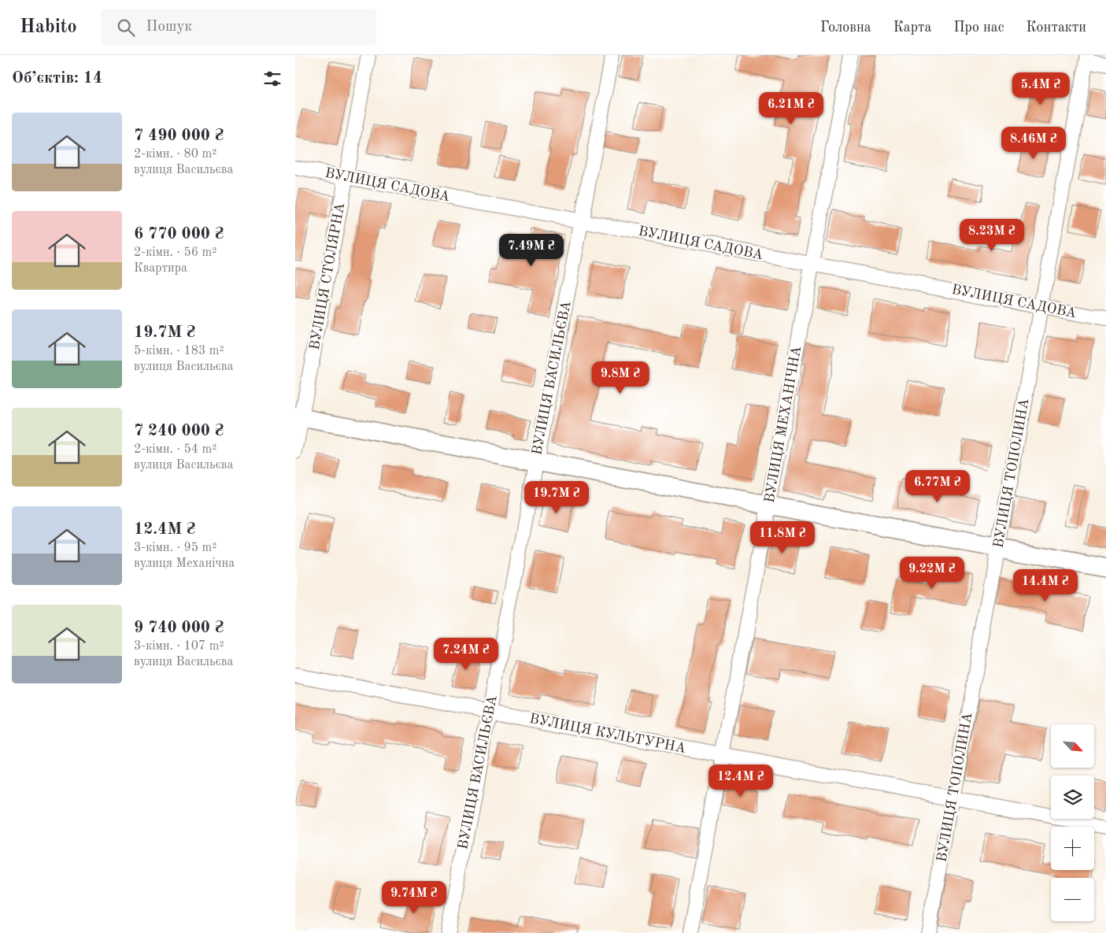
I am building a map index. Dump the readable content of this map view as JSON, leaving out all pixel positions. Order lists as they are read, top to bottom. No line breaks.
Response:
{"streets":{"street":["ВУЛИЦЯ САДОВА","ВУЛИЦЯ СТОЛЯРНА","ВУЛИЦЯ ВАСИЛЬЄВА","ВУЛИЦЯ МЕХАНІЧНА","ВУЛИЦЯ ТОПОЛИНА","ВУЛИЦЯ КУЛЬТУРНА"]},"crossings":[["ВУЛИЦЯ САДОВА","ВУЛИЦЯ СТОЛЯРНА"],["ВУЛИЦЯ САДОВА","ВУЛИЦЯ ВАСИЛЬЄВА"],["ВУЛИЦЯ САДОВА","ВУЛИЦЯ МЕХАНІЧНА"],["ВУЛИЦЯ САДОВА","ВУЛИЦЯ ТОПОЛИНА"],["ВУЛИЦЯ ВАСИЛЬЄВА","ВУЛИЦЯ КУЛЬТУРНА"],["ВУЛИЦЯ МЕХАНІЧНА","ВУЛИЦЯ КУЛЬТУРНА"],["ВУЛИЦЯ ТОПОЛИНА","ВУЛИЦЯ КУЛЬТУРНА"]],"north":"bottom right","page":{"header":"Habito","search":"Пошук","nav":["Головна","Карта","Про нас","Контакти"],"heading":"Об’єктів: 14","price":["5.4M ₴","6.21M ₴","8.46M ₴","8.23M ₴","7.49M ₴","9.8M ₴","6.77M ₴","19.7M ₴","11.8M ₴","9.22M ₴","14.4M ₴","7.24M ₴","12.4M ₴","9.74M ₴"],"list":[{"name":"7 490 000 ₴","note":"2-кімн. · 80 m² · вулиця Васильєва"},{"name":"6 770 000 ₴","note":"2-кімн. · 56 m² · Квартира"},{"name":"19.7M ₴","note":"5-кімн. · 183 m² · вулиця Васильєва"},{"name":"7 240 000 ₴","note":"2-кімн. · 54 m² · вулиця Васильєва"},{"name":"12.4M ₴","note":"3-кімн. · 95 m² · вулиця Механічна"},{"name":"9 740 000 ₴","note":"3-кімн. · 107 m² · вулиця Васильєва"}],"map_buttons":["+","−"]}}
